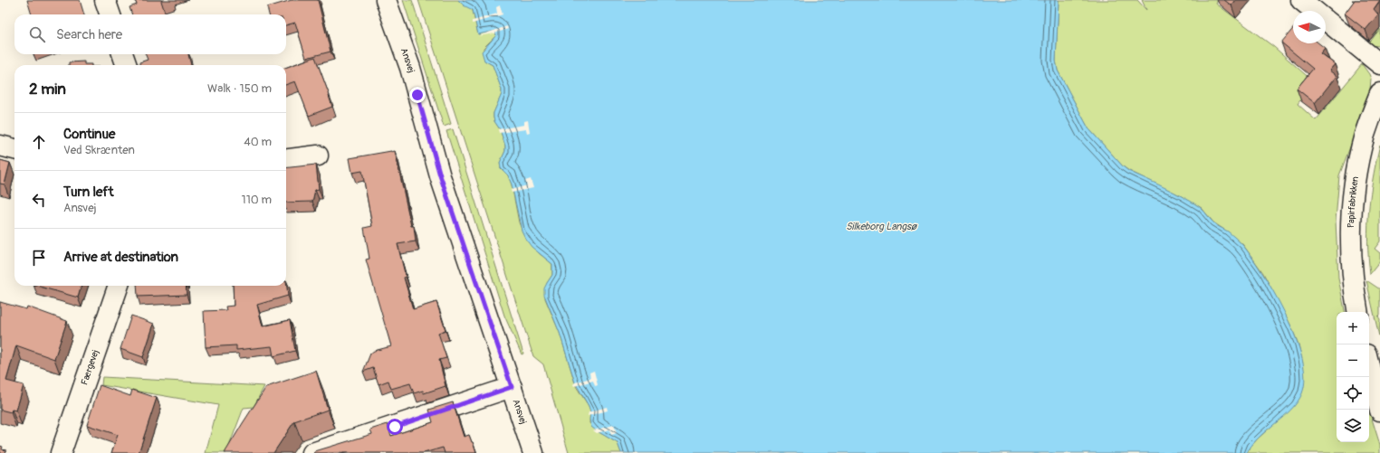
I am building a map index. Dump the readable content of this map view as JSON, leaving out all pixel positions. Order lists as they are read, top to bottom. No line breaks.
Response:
{"streets":{"street":["Ansvej","Papirfabrikken","Færgevej"]},"water":["Silkeborg Langsø"],"north":"left","page":{"search":"Search here","heading":["2 min","Walk · 150 m"],"list":[["Continue","Ved Skrænten","40 m"],["Turn left","Ansvej","110 m"],"Arrive at destination"],"map_buttons":["+","−"]}}
